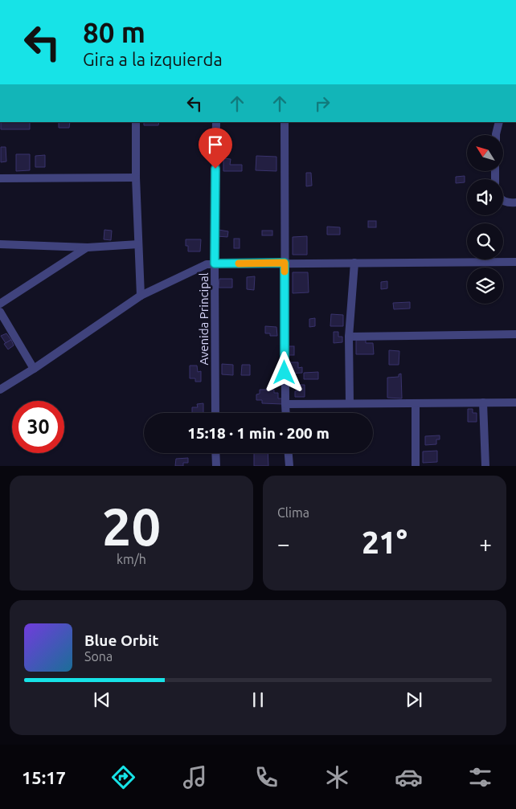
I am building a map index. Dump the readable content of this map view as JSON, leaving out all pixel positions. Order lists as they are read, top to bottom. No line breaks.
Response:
{"streets":{"street":["Avenida Principal"]},"north":"top left","page":{"turn":["80 m","Gira a la izquierda"],"limit":"30","trip":"15:18 · 1 min · 200 m","tile":[["20","km/h"],"Clima"],"heat":["−","21°","+"],"song":["Blue Orbit","Sona"],"tabs":"15:17"}}
